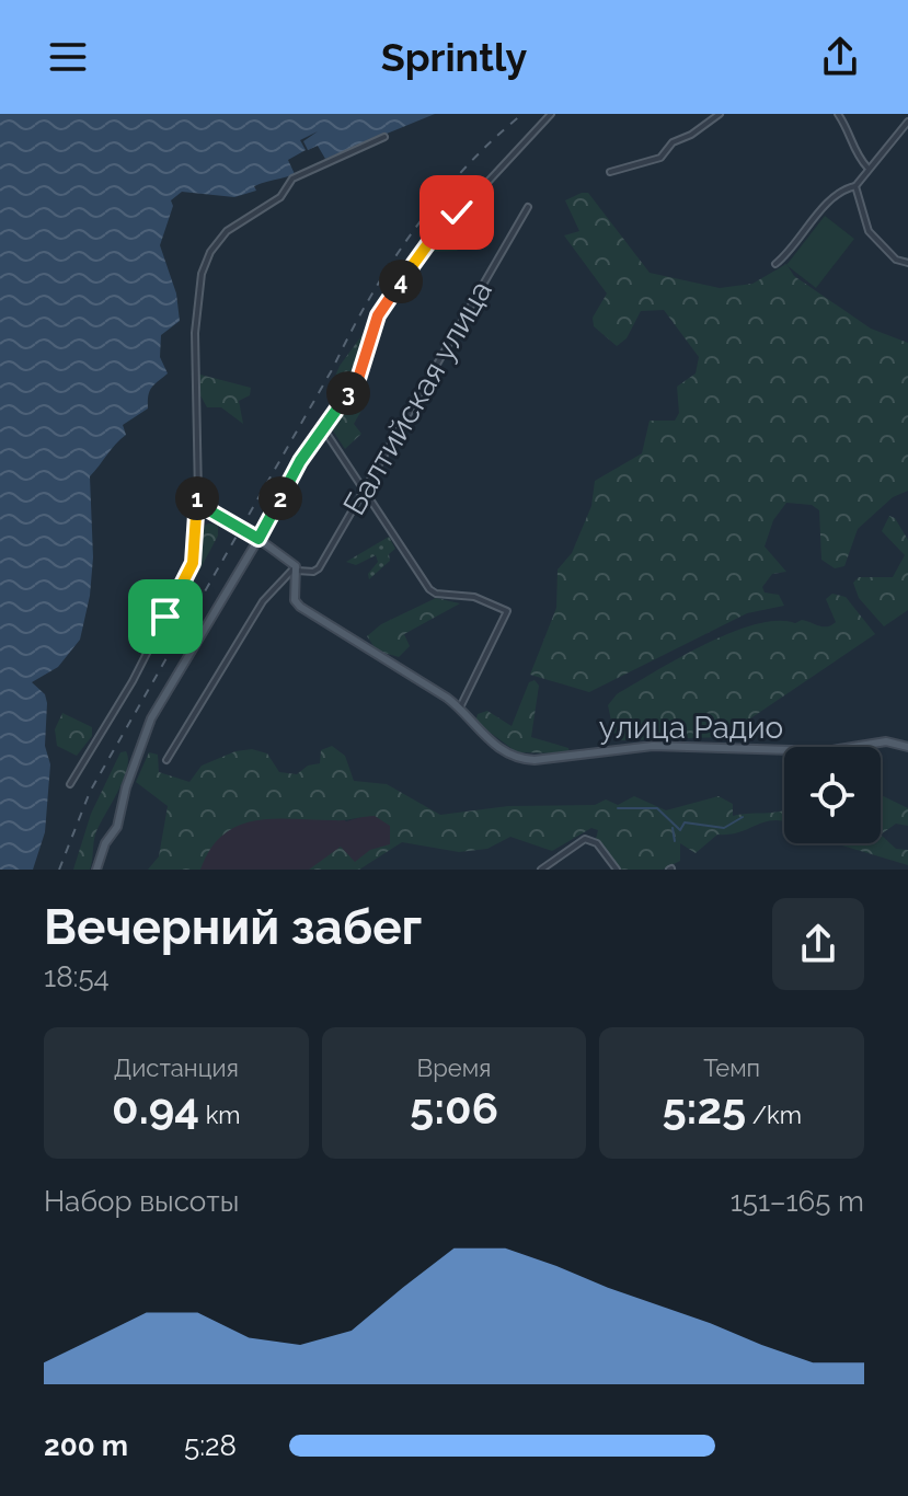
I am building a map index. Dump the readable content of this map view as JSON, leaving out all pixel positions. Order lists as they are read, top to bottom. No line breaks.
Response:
{"streets":{"main road":["улица Радио"],"street":["Балтийская улица"]},"crossings":[["Балтийская улица","улица Радио"]],"page":{"header":"Sprintly","pins":["4","3","1","2"],"heading":["Вечерний забег","18:54"],"stats":[["Дистанция","0.94 km"],["Время","5:06"],["Темп","5:25 /km"]],"chart":["Набор высоты","151–165 m"],"list":[{"name":"200 m","note":"5:28"}]}}
